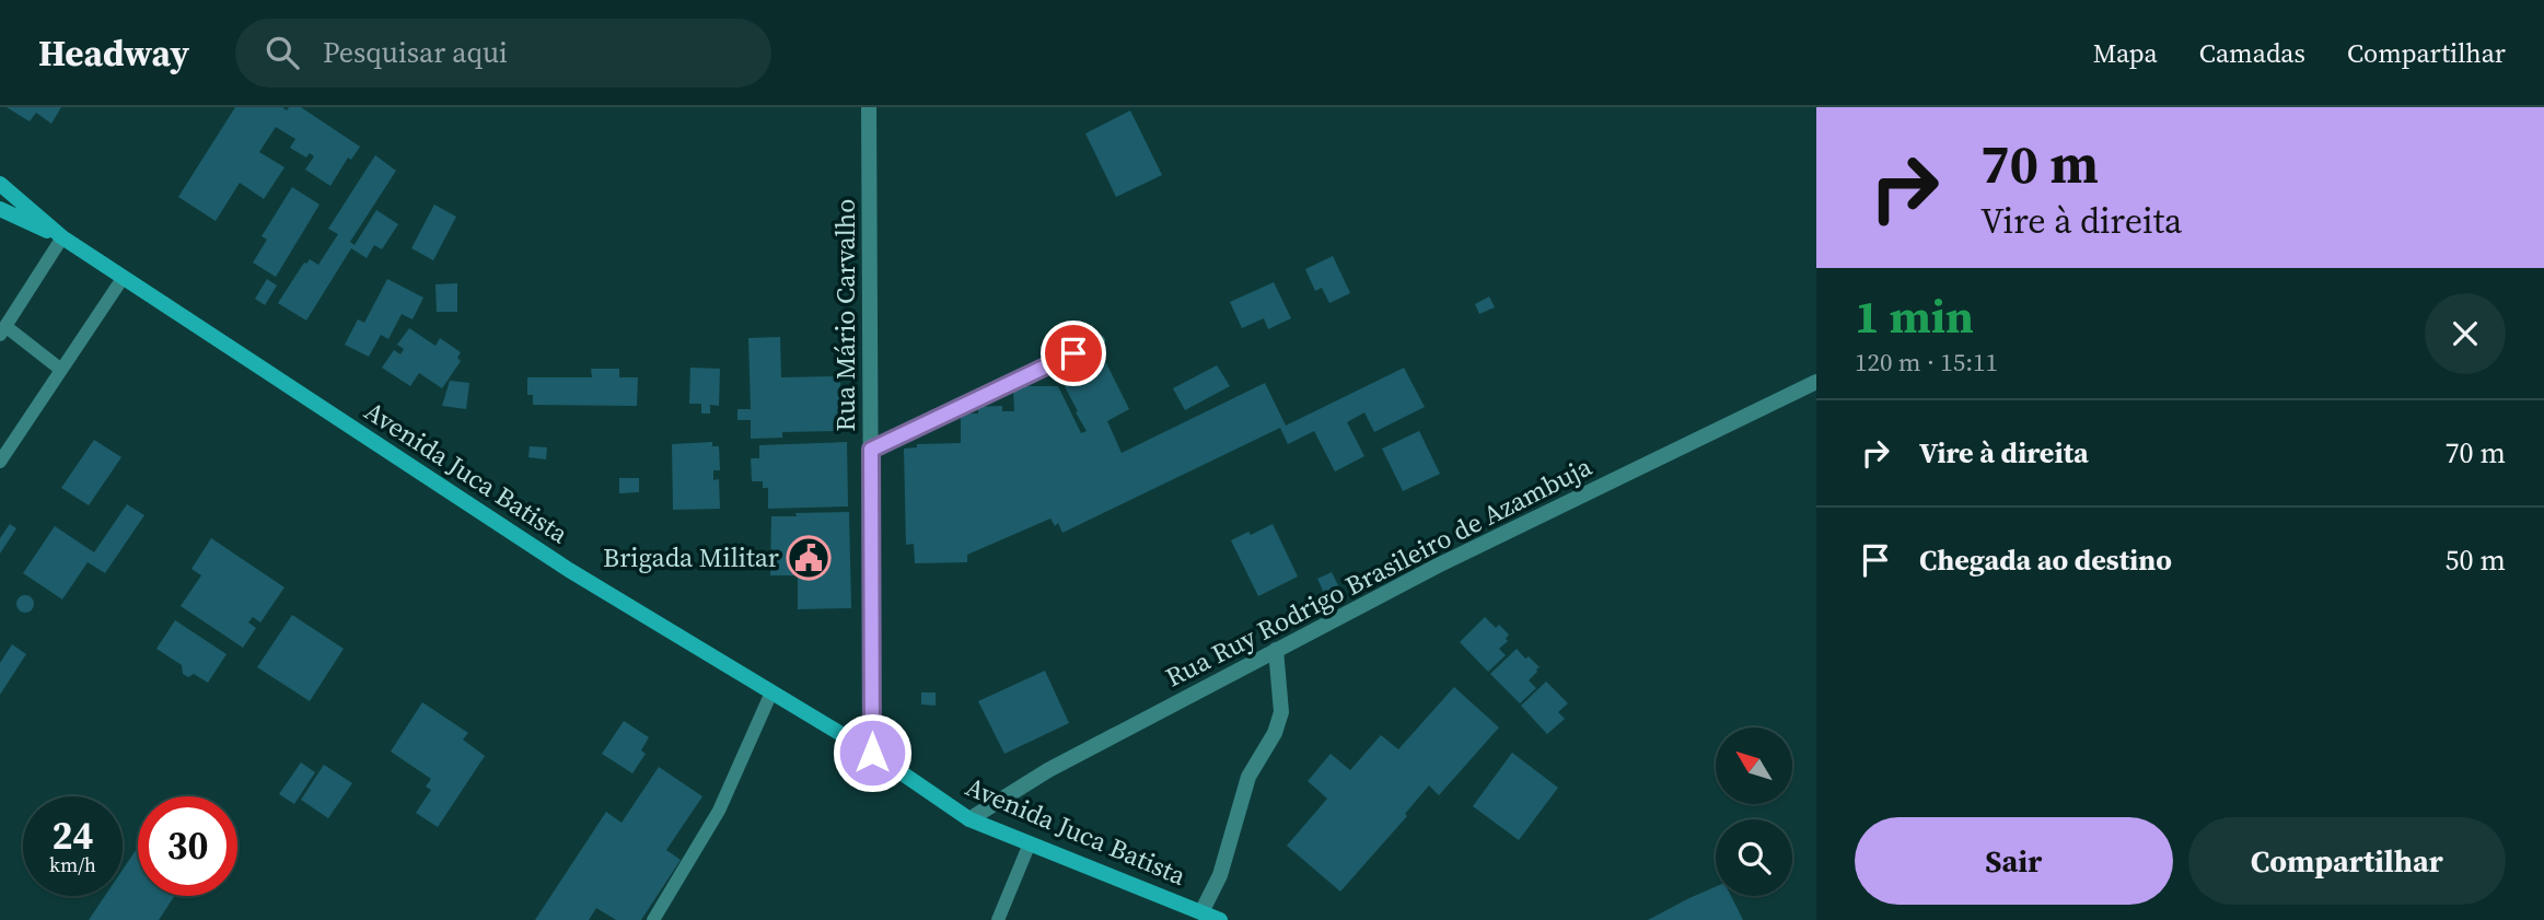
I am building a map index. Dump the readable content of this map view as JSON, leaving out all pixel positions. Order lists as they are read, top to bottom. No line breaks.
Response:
{"streets":{"main road":["Avenida Juca Batista"],"street":["Rua Mário Carvalho","Rua Ruy Rodrigo Brasileiro de Azambuja"]},"crossings":[["Rua Mário Carvalho","Avenida Juca Batista"],["Avenida Juca Batista","Rua Ruy Rodrigo Brasileiro de Azambuja"]],"places":{"public building":["Brigada Militar"]},"north":"top left","page":{"header":"Headway","search":"Pesquisar aqui","nav":["Mapa","Camadas","Compartilhar"],"turn":["70 m","Vire à direita"],"heading":["1 min","120 m · 15:11"],"list":[{"name":"Vire à direita","value":"70 m"},{"name":"Chegada ao destino","value":"50 m"}],"speed":"24 km/h","limit":"30","buttons":["Sair","Compartilhar"]}}
